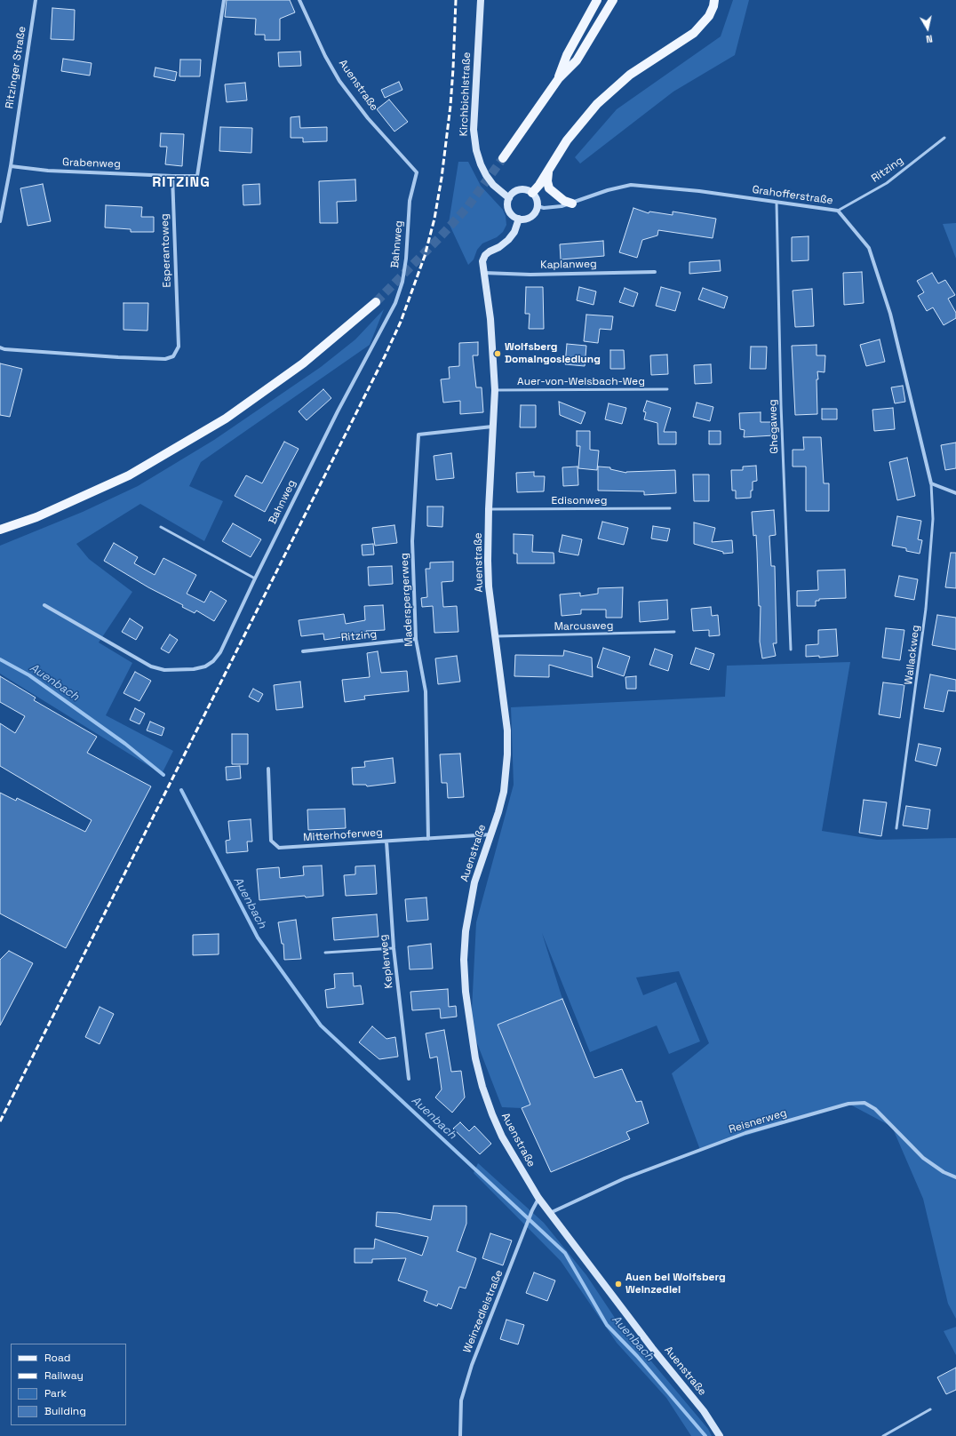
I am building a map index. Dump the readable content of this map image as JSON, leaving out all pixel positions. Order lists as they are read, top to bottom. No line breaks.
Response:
{"streets":{"street":["Ritzinger Straße","Auenstraße","Kirchbichlstraße","Grabenweg","Ritzing","Grahofferstraße","Bahnweg","Esperantoweg","Kaplanweg","Maderspergerweg","Mitterhoferweg","Keplerweg","Reisnerweg","Weinzedleistraße"],"lane":["Auer-von-Welsbach-Weg","Ghegaweg","Edisonweg","Marcusweg","Wallackweg"]},"crossings":[["Ritzinger Straße","Grabenweg"],["Auenstraße","Kirchbichlstraße"],["Auenstraße","Grahofferstraße"],["Auenstraße","Bahnweg"],["Auenstraße","Kaplanweg"],["Auenstraße","Auer-von-Welsbach-Weg"],["Auenstraße","Edisonweg"],["Auenstraße","Maderspergerweg"],["Auenstraße","Marcusweg"],["Auenstraße","Mitterhoferweg"],["Auenstraße","Reisnerweg"],["Auenstraße","Weinzedleistraße"],["Kirchbichlstraße","Grahofferstraße"],["Grabenweg","Esperantoweg"],["Ritzing","Grahofferstraße"],["Ritzing","Maderspergerweg"],["Grahofferstraße","Ghegaweg"],["Grahofferstraße","Wallackweg"],["Maderspergerweg","Mitterhoferweg"],["Mitterhoferweg","Keplerweg"]],"districts":["RITZING"],"water":["Auenbach"],"places":["Wolfsberg Domaingosiedlung","Auen bei Wolfsberg Weinzedlei"],"legend":["Road","Railway","Park","Building"],"north":"bottom"}
